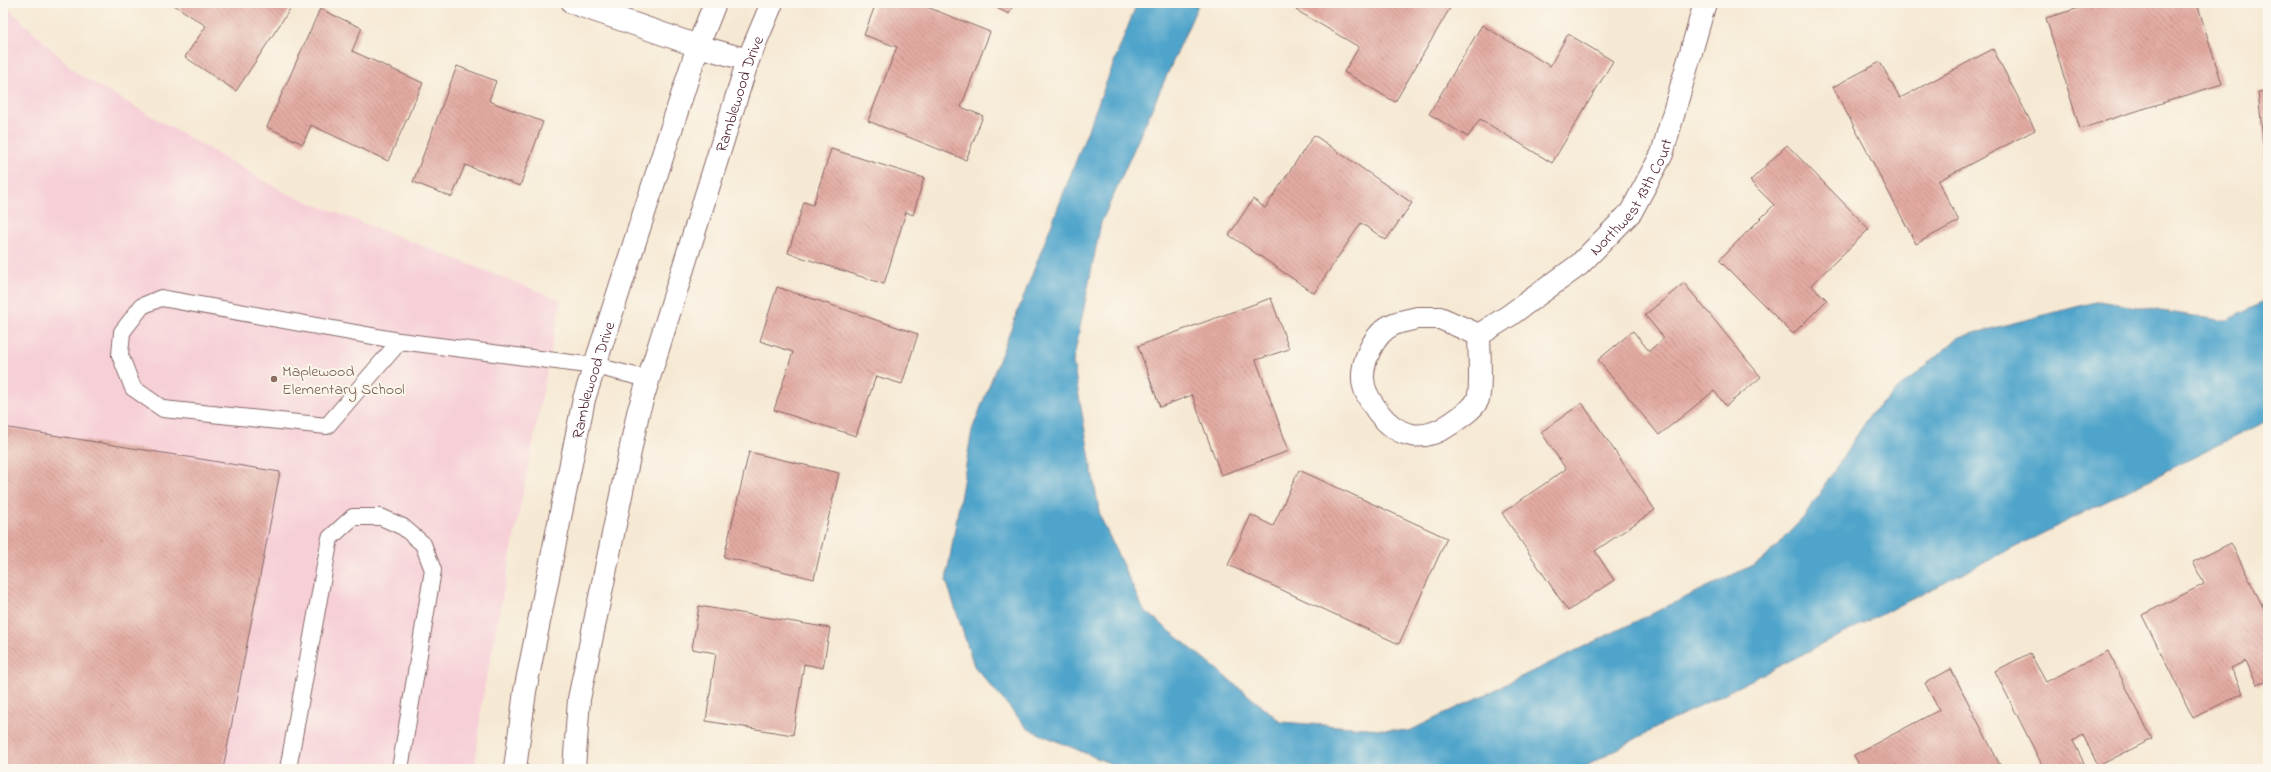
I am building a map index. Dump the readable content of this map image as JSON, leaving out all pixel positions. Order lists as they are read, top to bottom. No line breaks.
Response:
{"streets":{"street":["Ramblewood Drive","Northwest 13th Court"]},"places":["Maplewood Elementary School"]}
